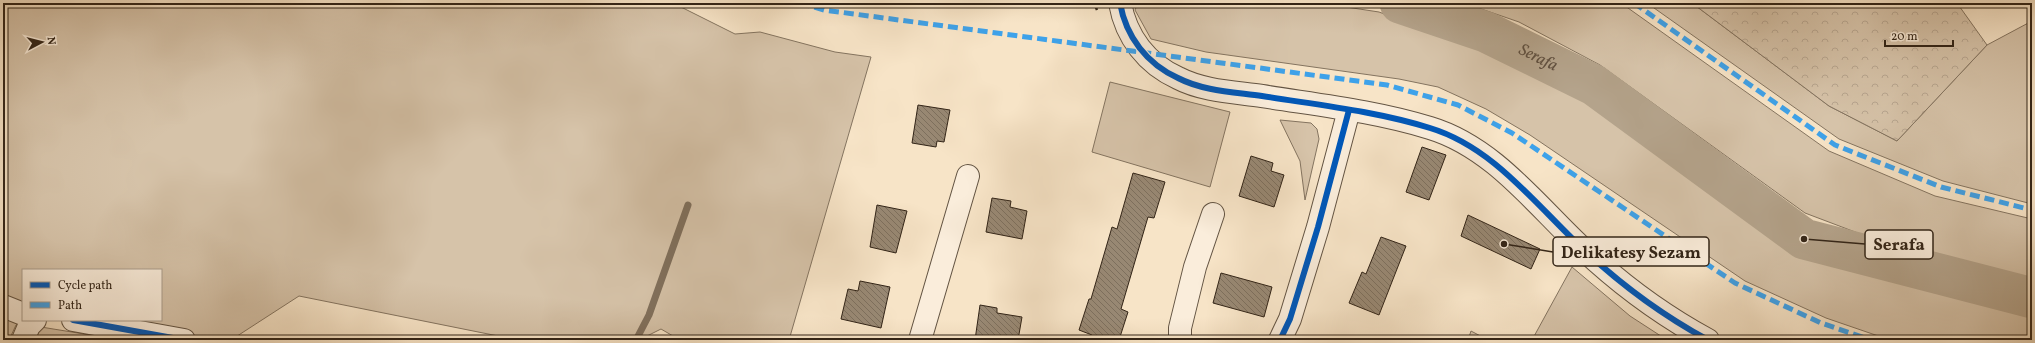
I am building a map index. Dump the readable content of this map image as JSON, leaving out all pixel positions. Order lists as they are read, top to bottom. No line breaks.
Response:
{"water":["Serafa"],"places":["Serafa","Delikatesy Sezam"],"legend":["Cycle path","Path"],"scale_bar":"20 m","north":"right"}
